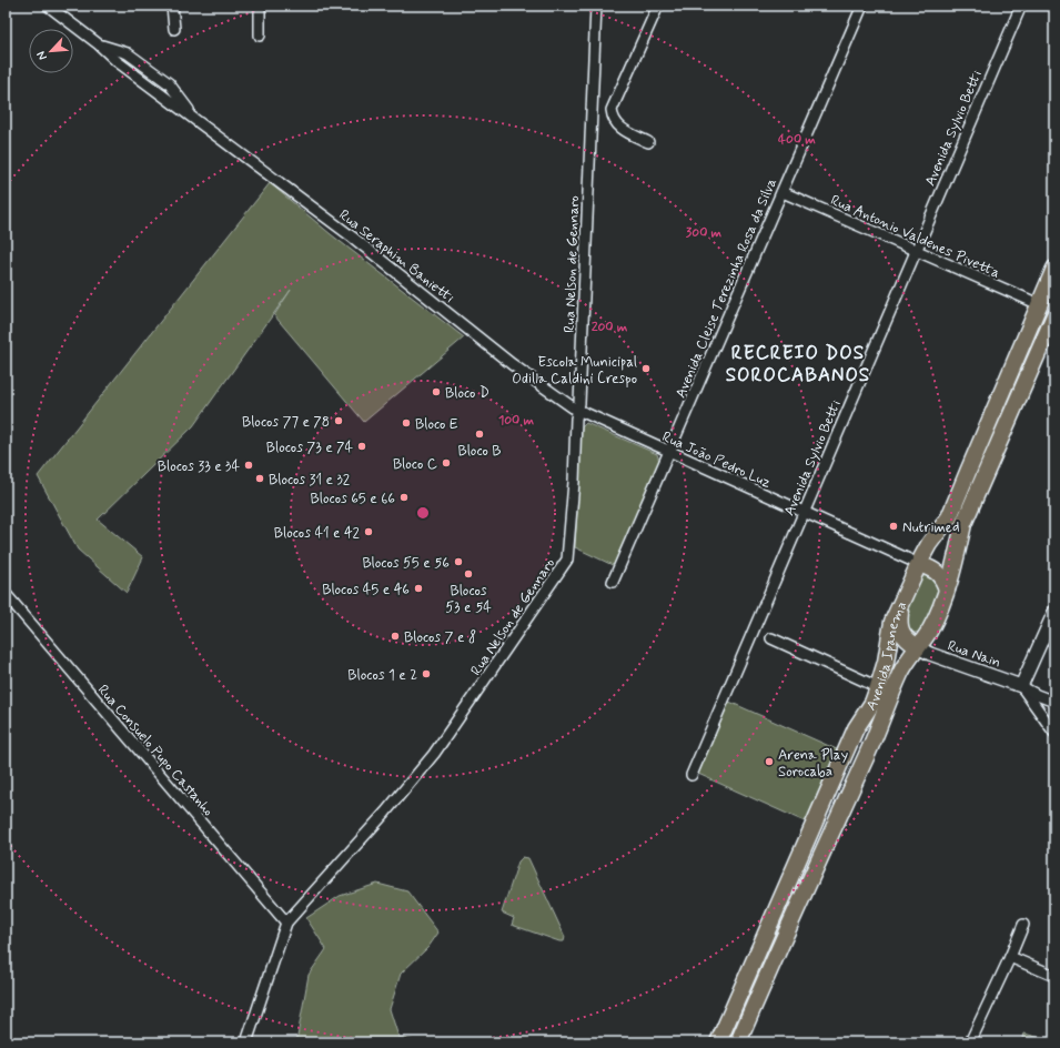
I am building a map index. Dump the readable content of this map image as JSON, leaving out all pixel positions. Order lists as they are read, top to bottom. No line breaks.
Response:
{"streets":{"main road":["Avenida Ipanema"],"street":["Avenida Sylvio Betti","Rua Antonio Valdenes Pivetta","Rua Seraphim Banietti","Rua Nelson de Gennaro","Avenida Cleise Terezinha Rosa da Silva","Rua João Pedro Luz","Rua Nain","Rua Consuelo Pupo Castanho"]},"crossings":[["Avenida Sylvio Betti","Rua Antonio Valdenes Pivetta"],["Avenida Sylvio Betti","Rua João Pedro Luz"],["Rua Antonio Valdenes Pivetta","Avenida Cleise Terezinha Rosa da Silva"],["Rua Antonio Valdenes Pivetta","Avenida Ipanema"],["Rua Seraphim Banietti","Rua Nelson de Gennaro"],["Rua Seraphim Banietti","Rua João Pedro Luz"],["Rua Nelson de Gennaro","Rua João Pedro Luz"],["Rua Nelson de Gennaro","Rua Consuelo Pupo Castanho"],["Avenida Cleise Terezinha Rosa da Silva","Rua João Pedro Luz"],["Rua João Pedro Luz","Avenida Ipanema"],["Rua Nain","Avenida Ipanema"]],"districts":["RECREIO DOS SOROCABANOS"],"places":["Escola Municipal Odilla Caldini Crespo","Bloco D","Blocos 77 e 78","Bloco E","Bloco B","Blocos 73 e 74","Bloco C","Blocos 33 e 34","Blocos 31 e 32","Blocos 65 e 66","Nutrimed","Blocos 41 e 42","Blocos 55 e 56","Blocos 53 e 54","Blocos 45 e 46","Blocos 7 e 8","Blocos 1 e 2","Arena Play Sorocaba"],"north":"bottom left","rings":["400 m","300 m","200 m","100 m"]}
